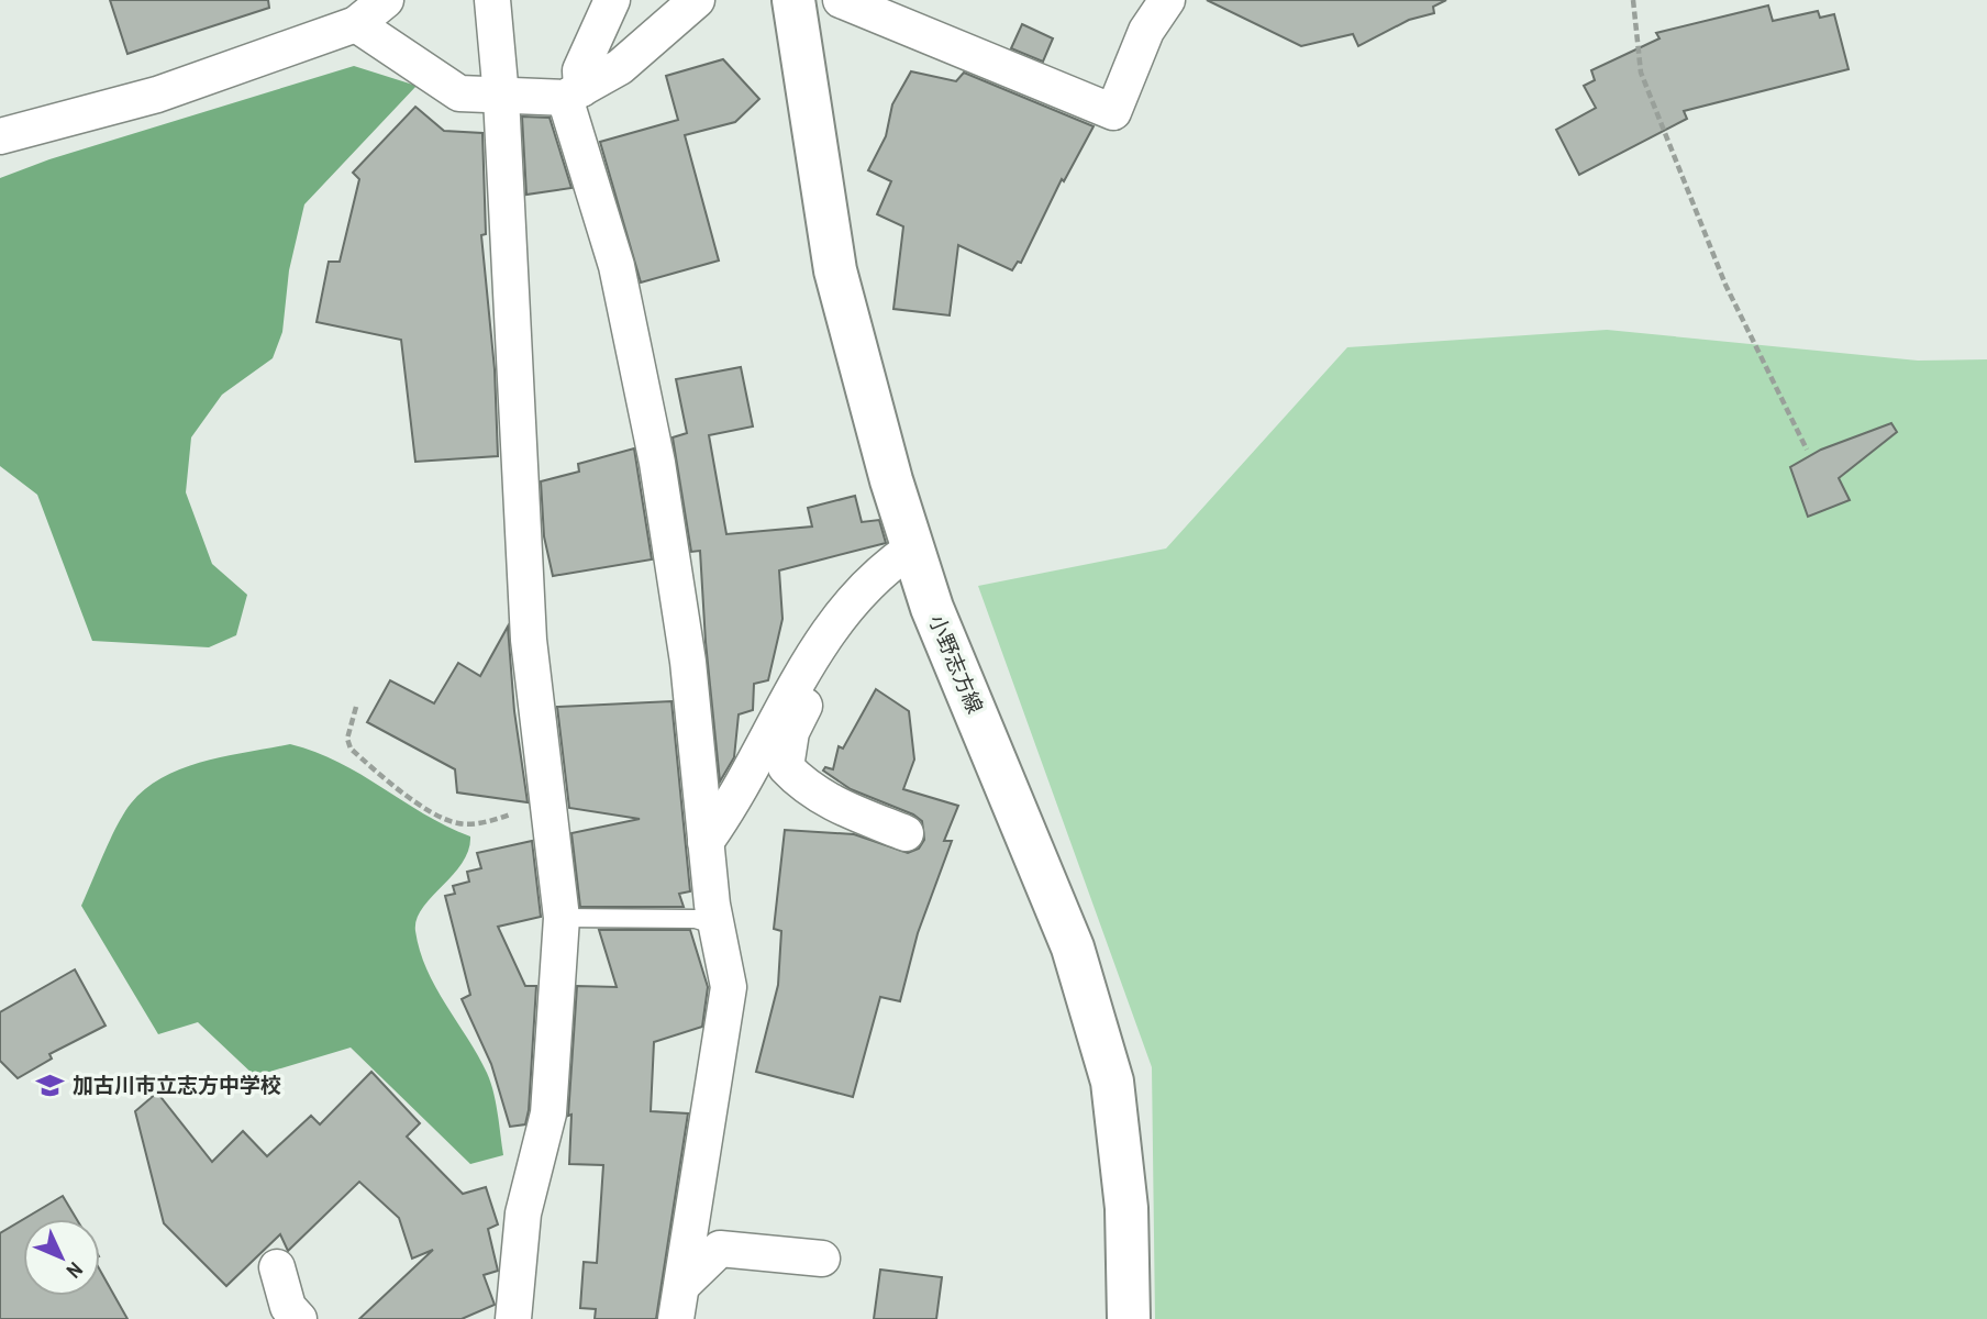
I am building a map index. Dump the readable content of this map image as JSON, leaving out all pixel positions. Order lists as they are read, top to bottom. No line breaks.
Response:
{"streets":{"main road":["小野志方線"]},"places":{"school or university":["加古川市立志方中学校"]},"north":"bottom right"}
